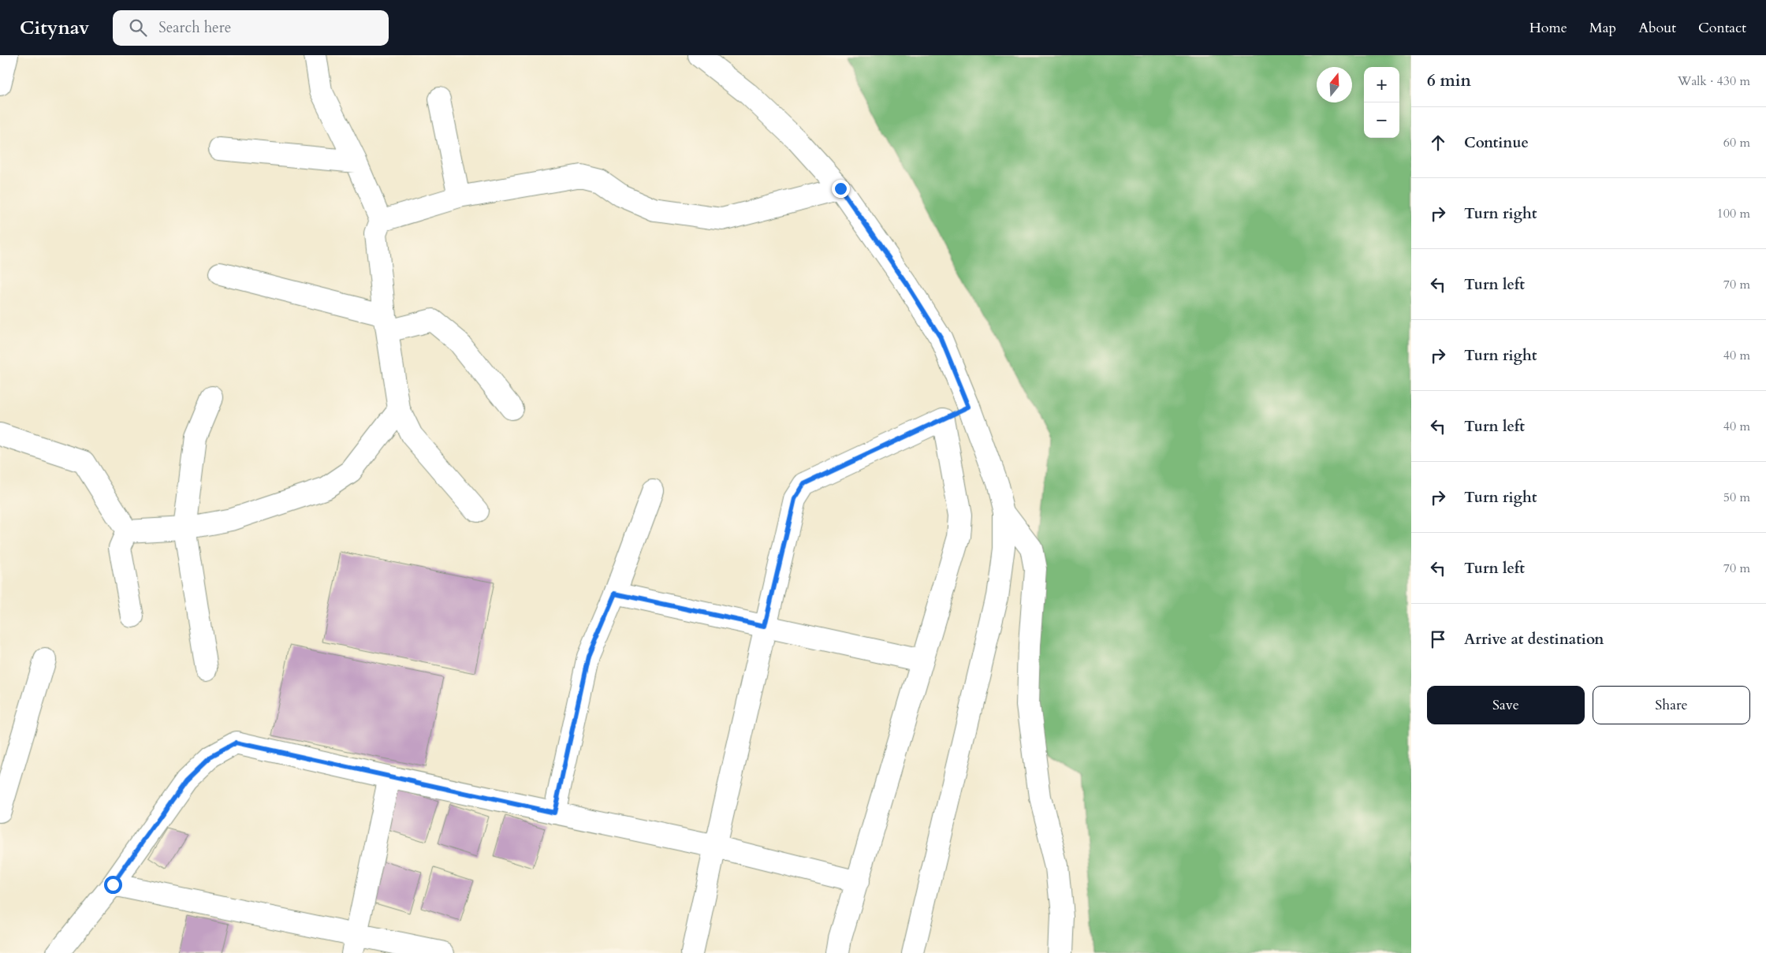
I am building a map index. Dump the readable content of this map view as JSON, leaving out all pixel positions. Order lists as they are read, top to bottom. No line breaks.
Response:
{"north":"top","page":{"header":"Citynav","search":"Search here","nav":["Home","Map","About","Contact"],"heading":["6 min","Walk · 430 m"],"map_buttons":["+","−"],"list":[["Continue","60 m"],["Turn right","100 m"],["Turn left","70 m"],["Turn right","40 m"],["Turn left","40 m"],["Turn right","50 m"],["Turn left","70 m"],"Arrive at destination"],"buttons":["Save","Share"]}}
